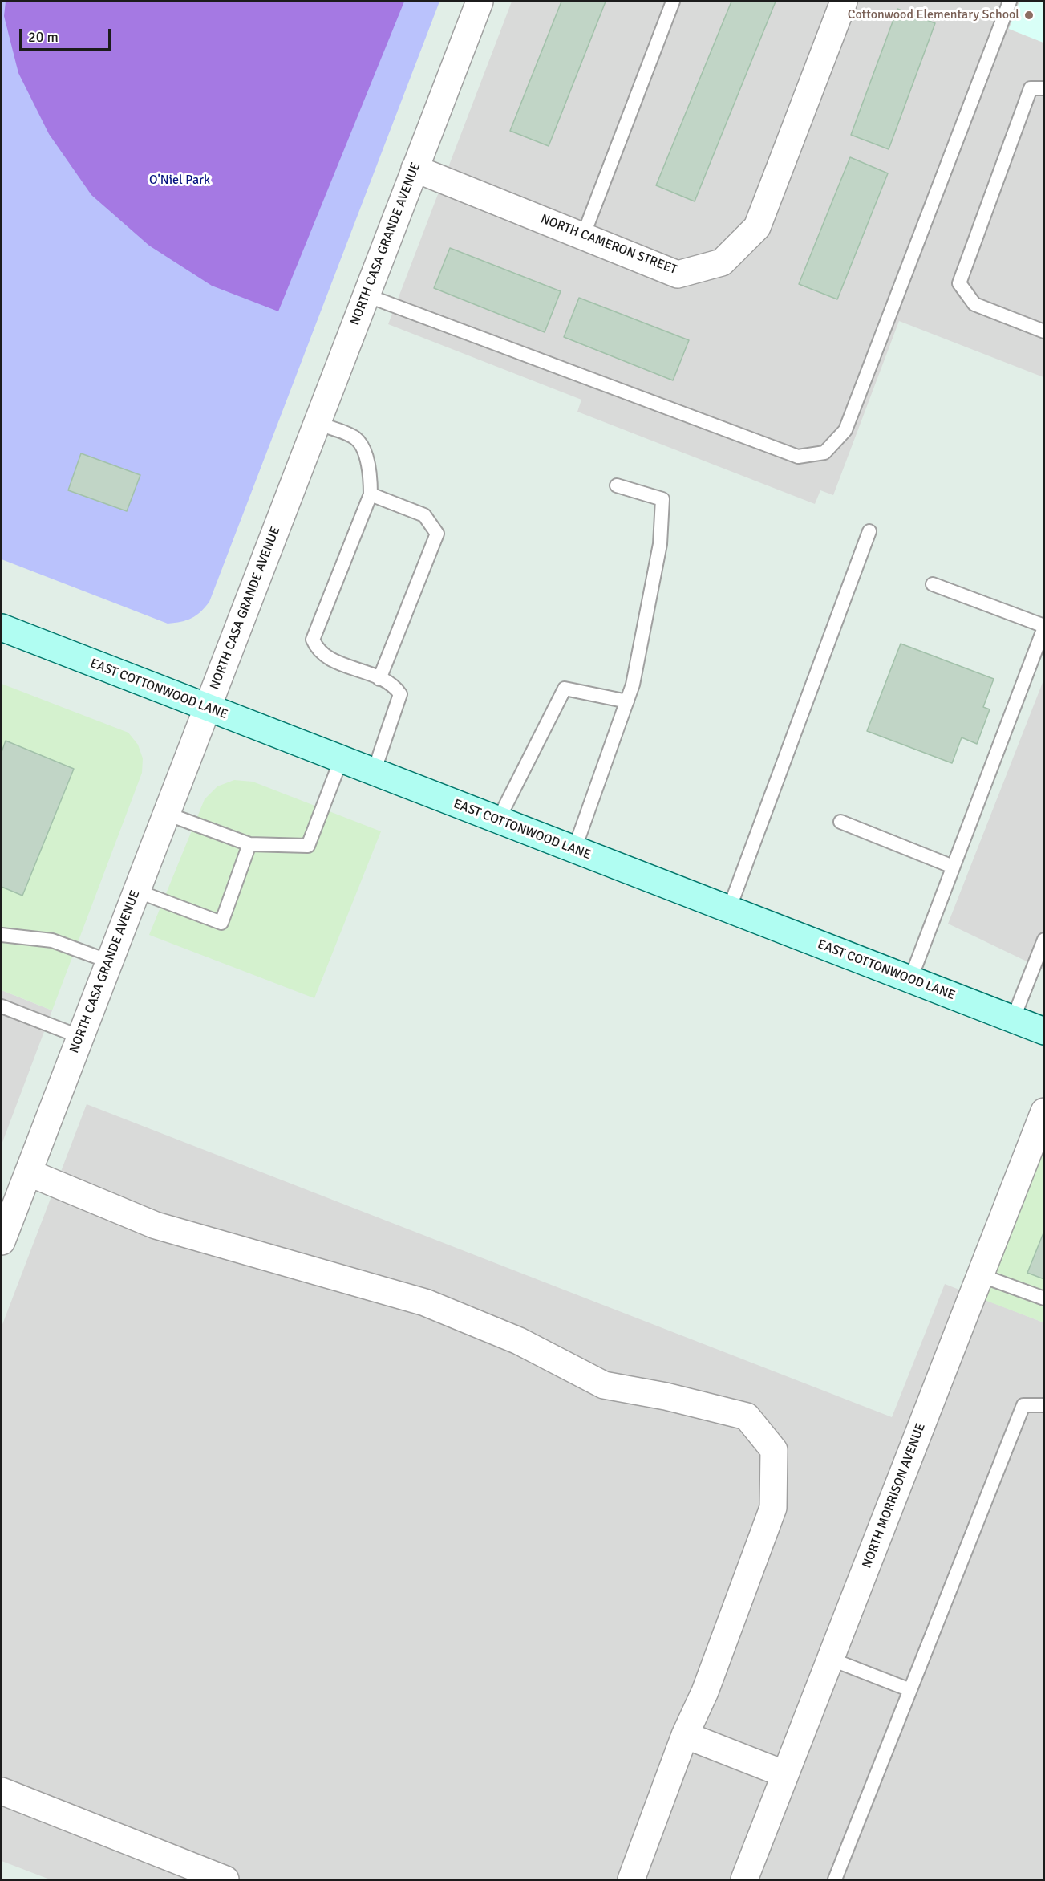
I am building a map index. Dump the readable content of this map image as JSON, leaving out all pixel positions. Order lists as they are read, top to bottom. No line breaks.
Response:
{"streets":{"main road":["EAST COTTONWOOD LANE"],"street":["NORTH CASA GRANDE AVENUE","NORTH CAMERON STREET","NORTH MORRISON AVENUE"]},"crossings":[["NORTH CASA GRANDE AVENUE","NORTH CAMERON STREET"],["NORTH CASA GRANDE AVENUE","EAST COTTONWOOD LANE"]],"parks":["O'Niel Park"],"places":["Cottonwood Elementary School"],"scale_bar":"20 m"}
